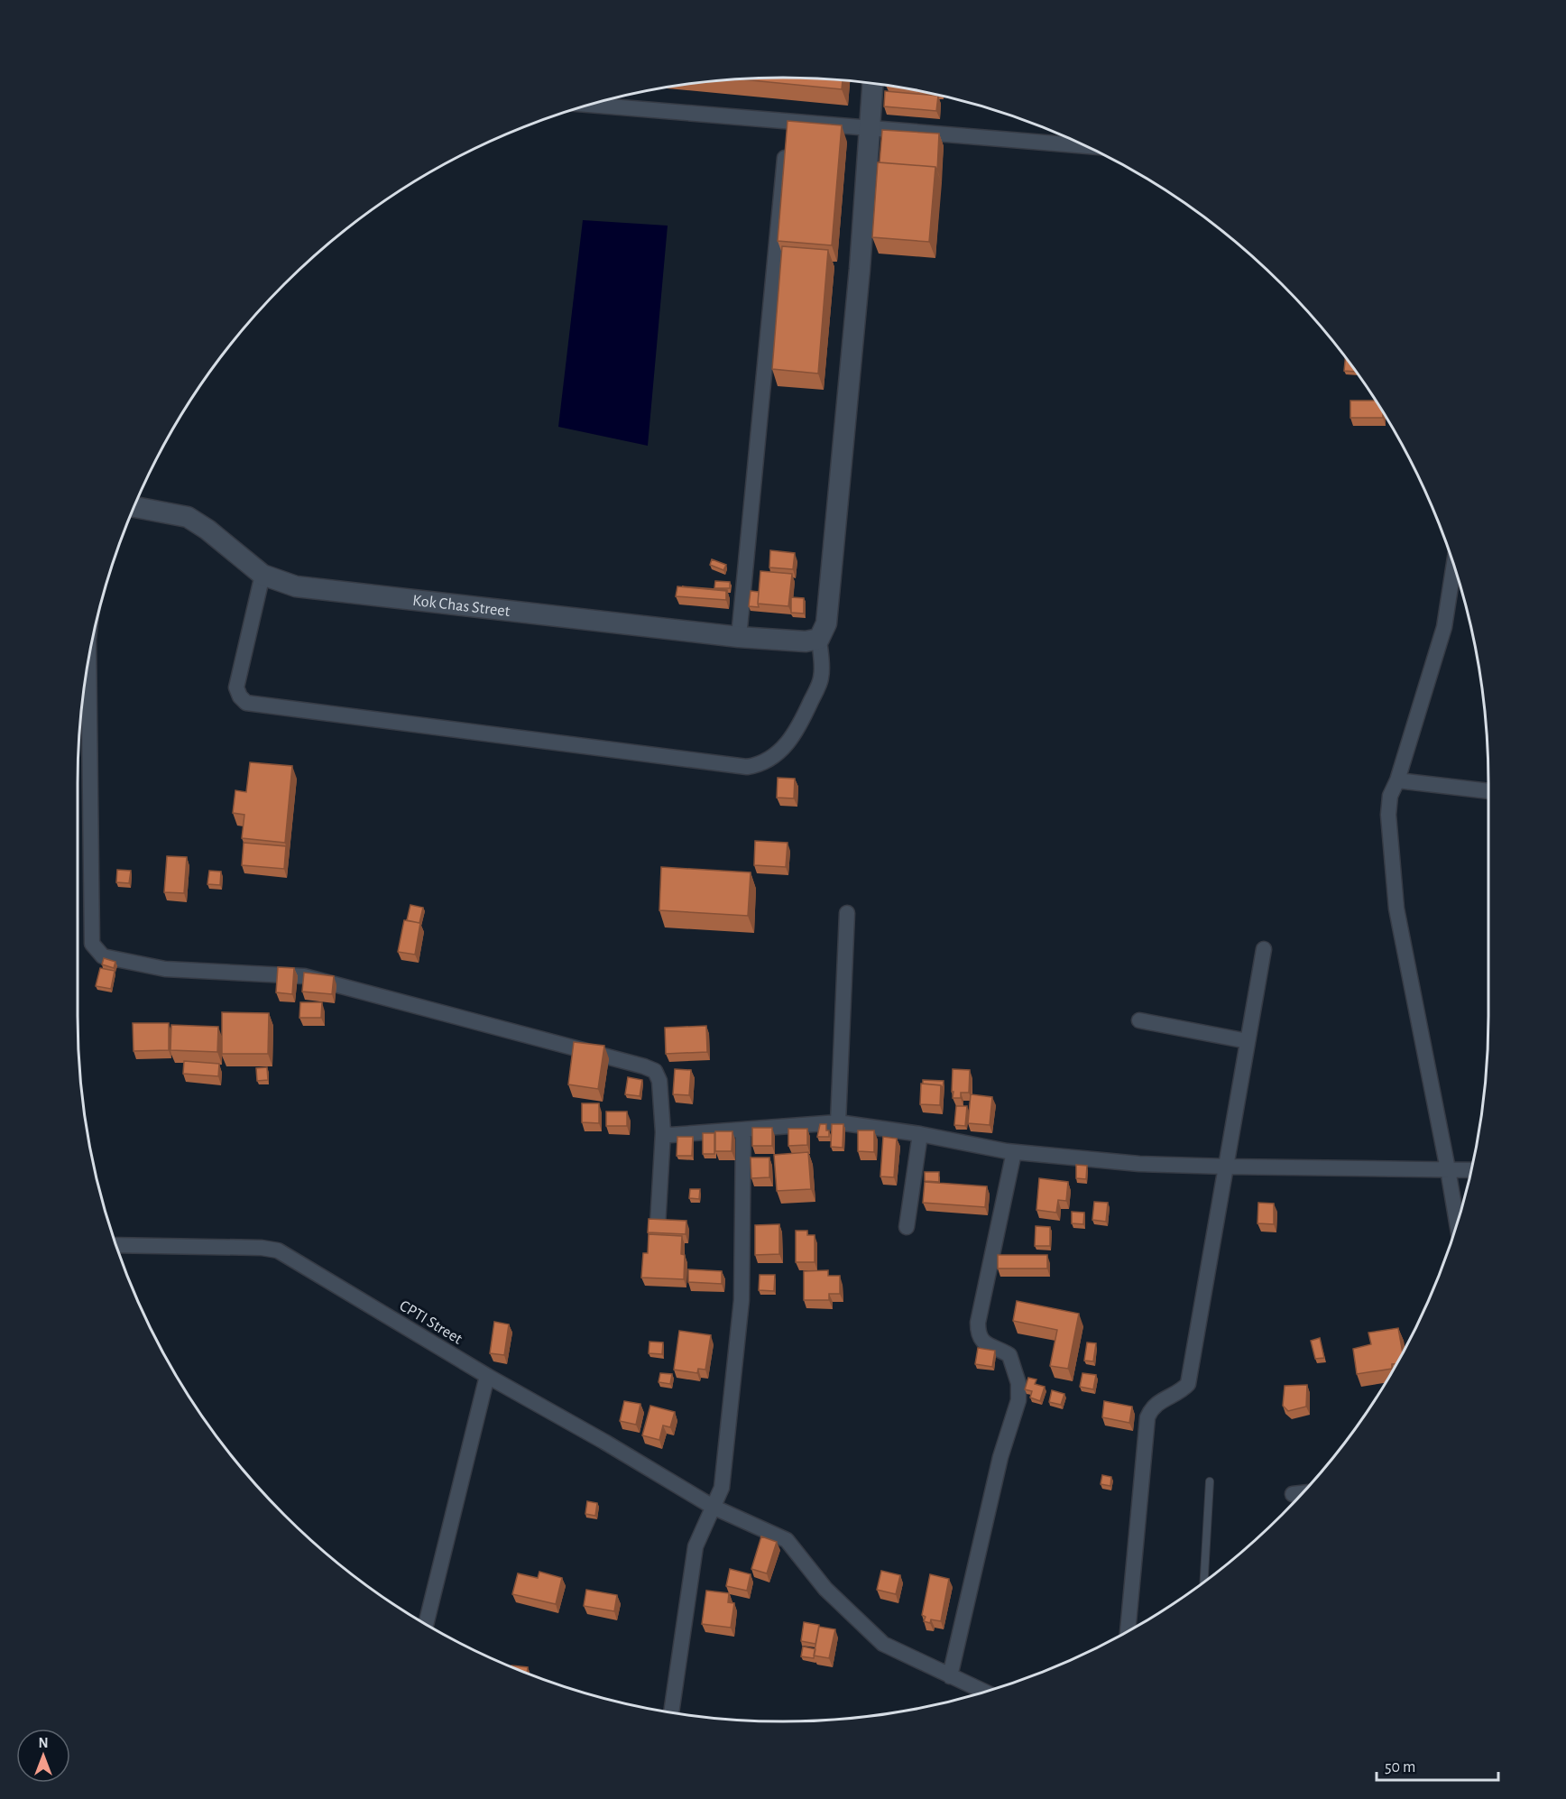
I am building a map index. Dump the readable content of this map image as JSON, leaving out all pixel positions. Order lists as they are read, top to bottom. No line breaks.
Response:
{"streets":{"street":["Kok Chas Street","CPTI Street"]},"scale_bar":"50 m","north":"top"}
